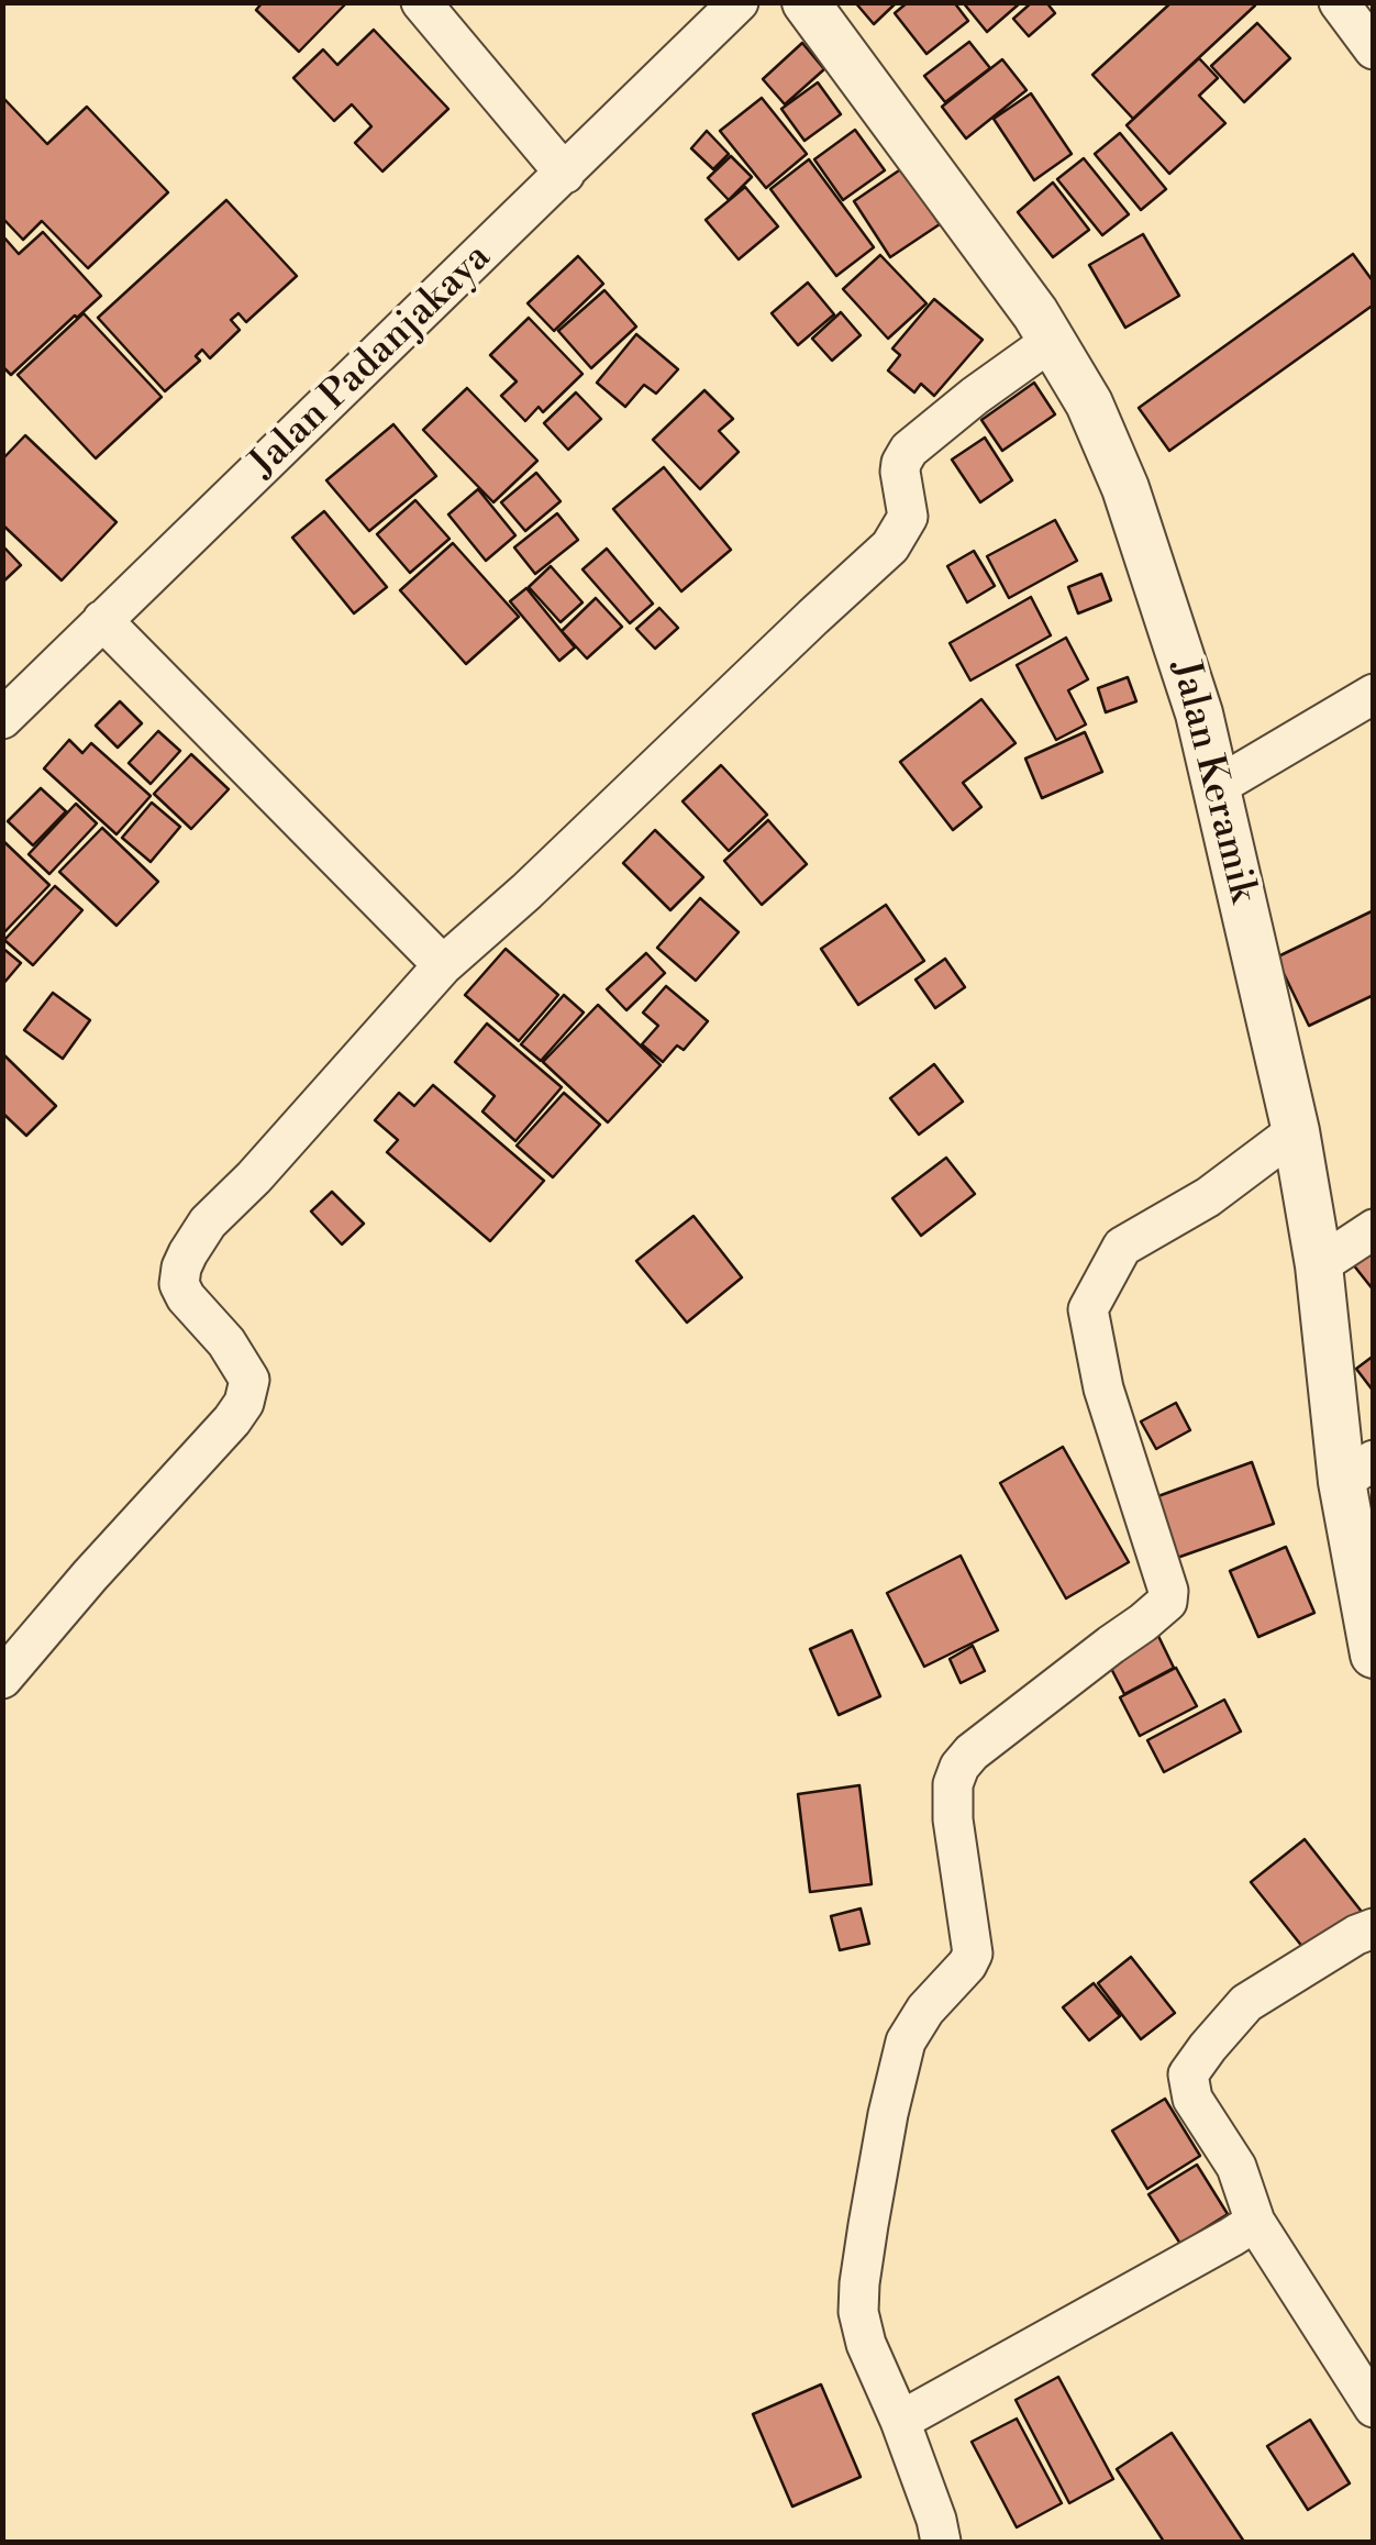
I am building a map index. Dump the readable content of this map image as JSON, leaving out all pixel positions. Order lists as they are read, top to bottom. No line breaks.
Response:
{"streets":{"street":["Jalan Padanjakaya","Jalan Keramik"]}}
